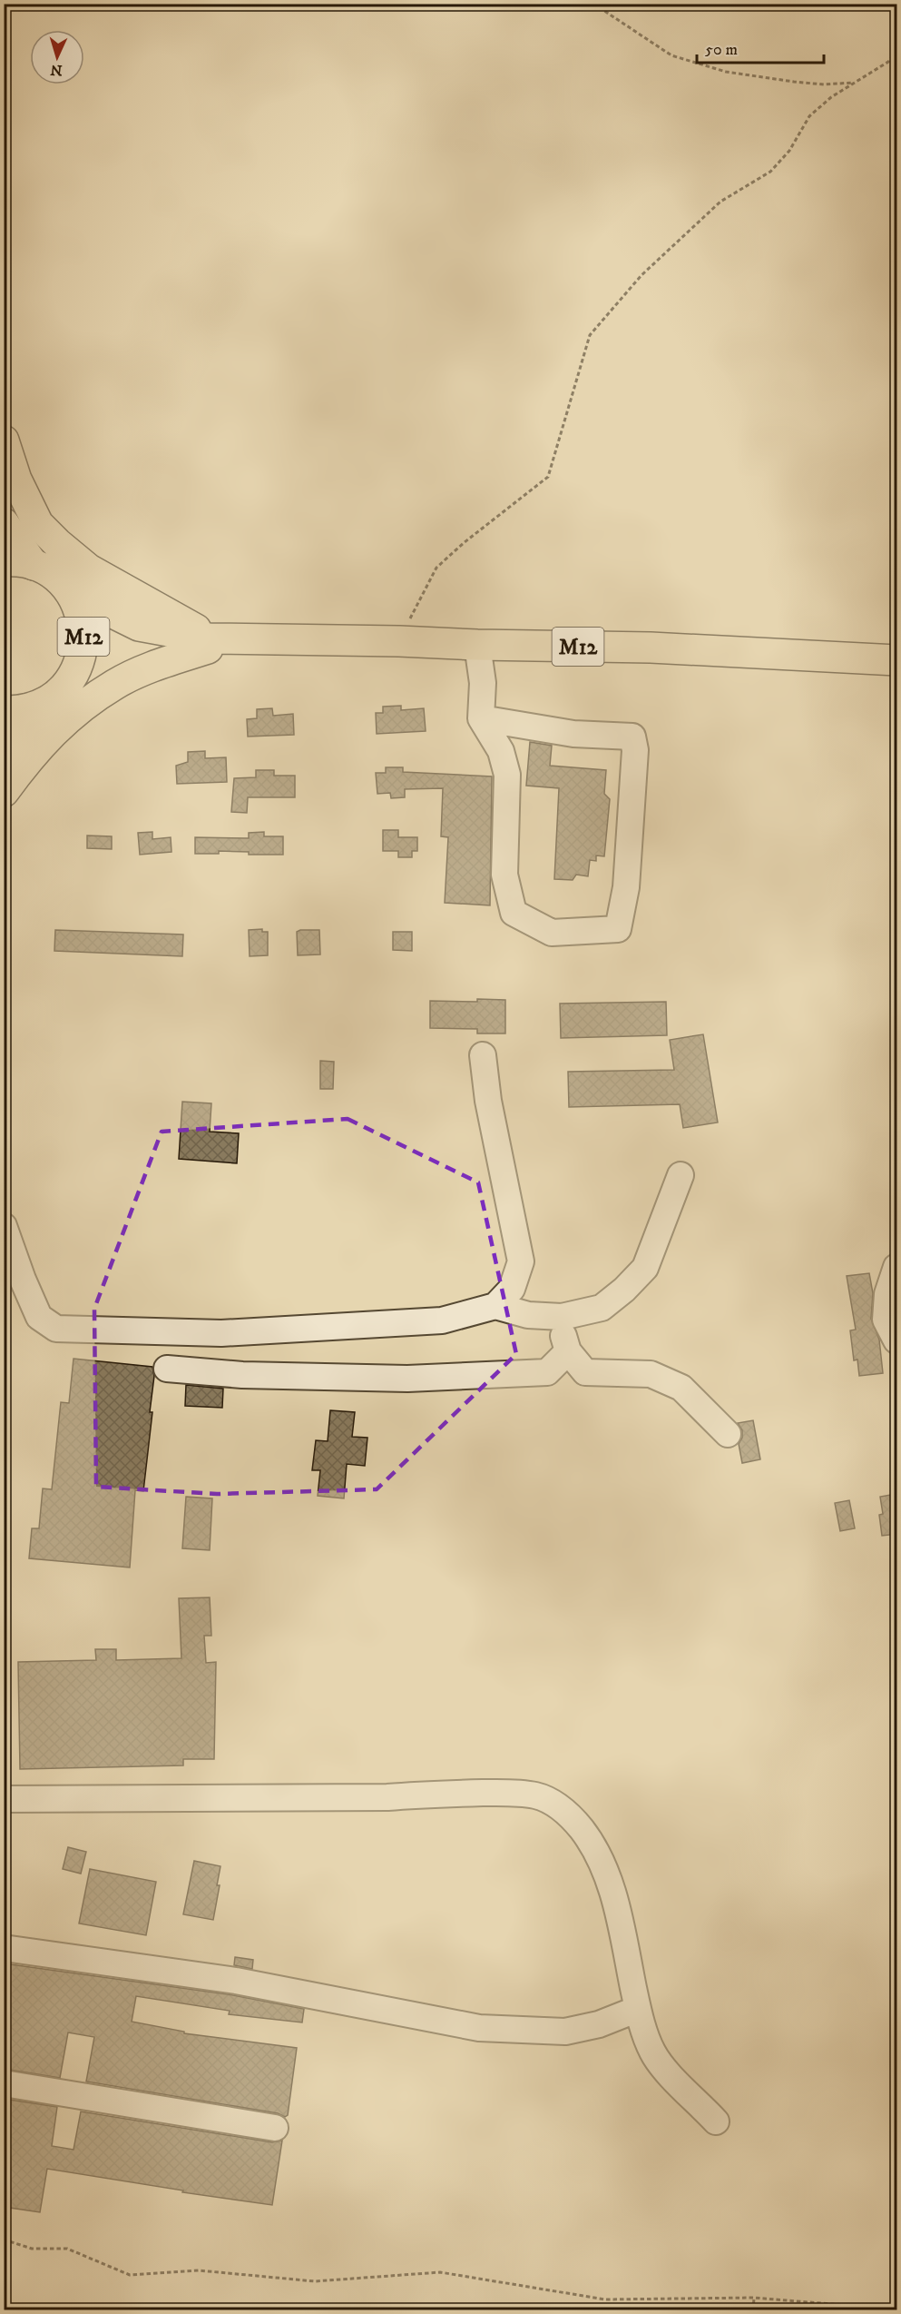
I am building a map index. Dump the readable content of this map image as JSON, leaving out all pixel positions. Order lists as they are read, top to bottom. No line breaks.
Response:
{"streets":{"main road":["M12"]},"scale_bar":"50 m","north":"bottom"}
